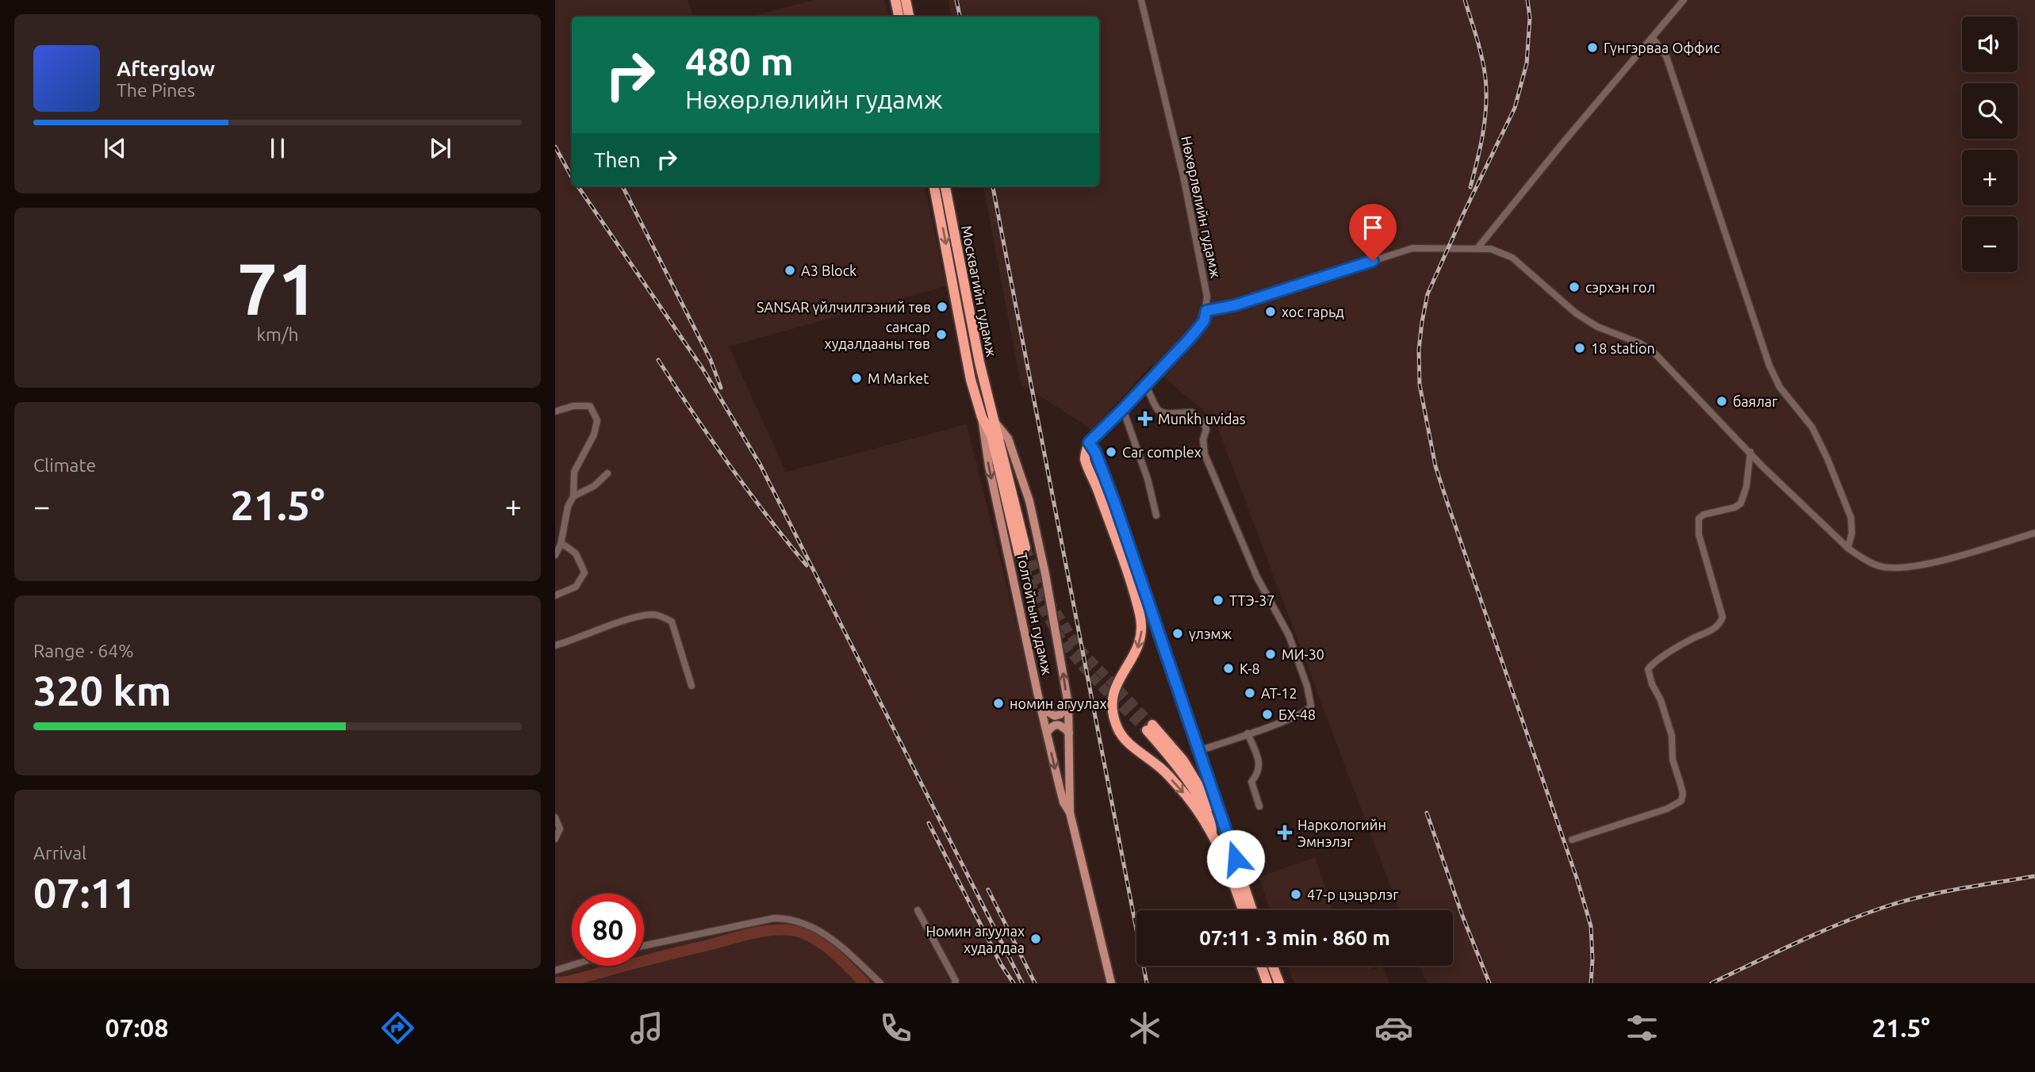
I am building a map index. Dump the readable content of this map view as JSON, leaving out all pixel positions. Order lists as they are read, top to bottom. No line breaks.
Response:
{"streets":{"highway":["Москвагийн гудамж"],"main road":["Толгойтын гудамж"],"street":["Нөхөрлөлийн гудамж"]},"crossings":[["Москвагийн гудамж","Толгойтын гудамж"]],"places":{"other":["Гүнгэрваа Оффис","A3 Block","сэрхэн гол","SANSAR үйлчилгээний төв","хос гарьд","сансар худалдааны төв","18 station","М Market","баялаг","Car complex","ТТЭ-37","үлэмж","МИ-30","К-8","АТ-12","номин агуулах","БХ-48","47-р цэцэрлэг","Номин агуулах худалдаа"],"health":["Munkh uvidas","Наркологийн Эмнэлэг"]},"page":{"map_buttons":["+","−"],"turn":["480 m","Нөхөрлөлийн гудамж"],"song":["Afterglow","The Pines"],"then":"Then","tile":[["71","km/h"],"Climate",["Range · 64%","320 km"],["Arrival","07:11"]],"heat":["−","21.5°","+"],"limit":"80","trip":"07:11 · 3 min · 860 m","tabs":["07:08","21.5°"]}}
